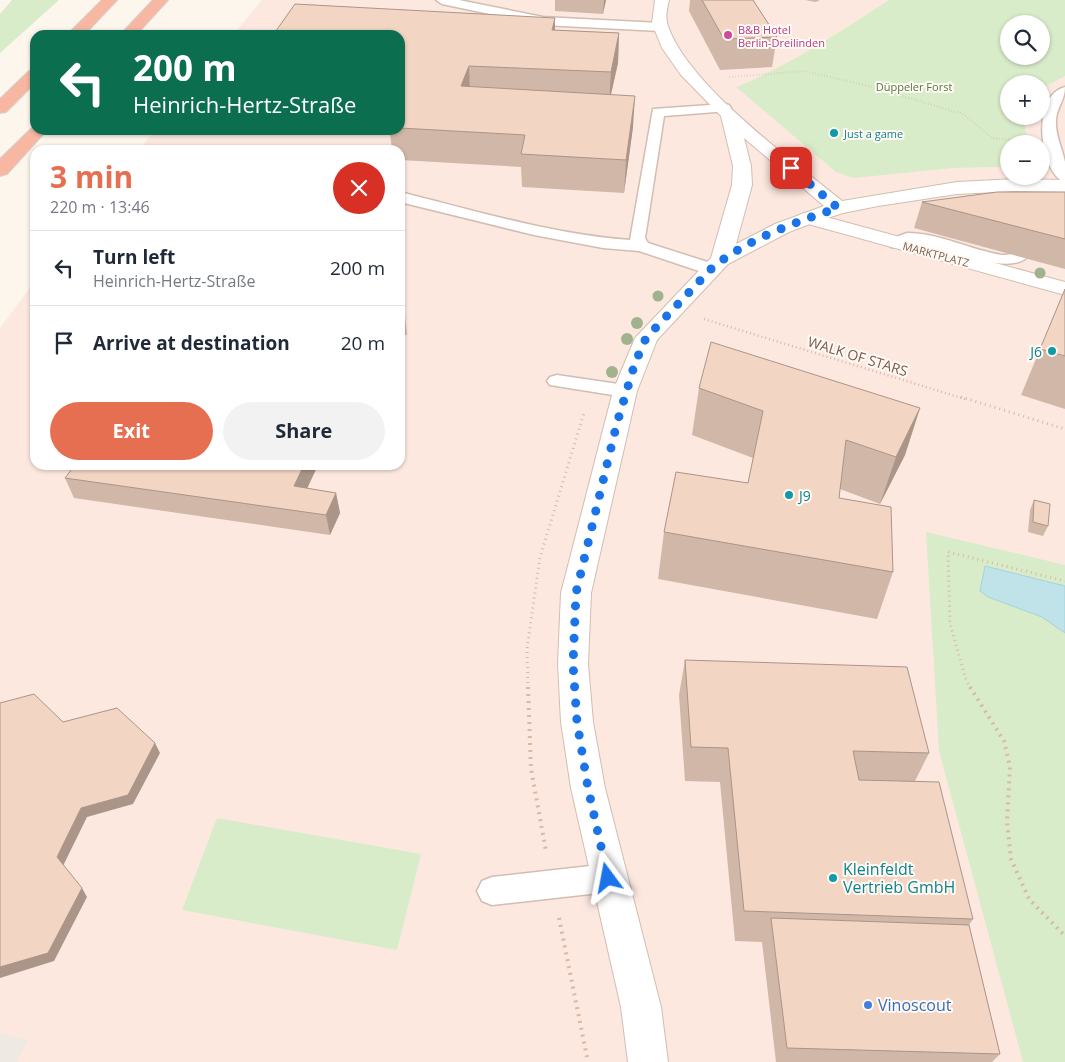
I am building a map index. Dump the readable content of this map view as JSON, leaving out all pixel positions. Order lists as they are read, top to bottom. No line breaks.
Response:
{"streets":{"street":["MARKTPLATZ"],"path":["WALK OF STARS"]},"parks":["Düppeler Forst"],"places":["B&B Hotel Berlin-Dreilinden","Just a game","J6","J9","Kleinfeldt Vertrieb GmbH","Vinoscout"],"page":{"map_buttons":["+","−"],"turn":["200 m","Heinrich-Hertz-Straße"],"heading":["3 min","220 m · 13:46"],"list":[{"name":"Turn left","note":"Heinrich-Hertz-Straße","value":"200 m"},{"name":"Arrive at destination","value":"20 m"}],"buttons":["Exit","Share"]}}
